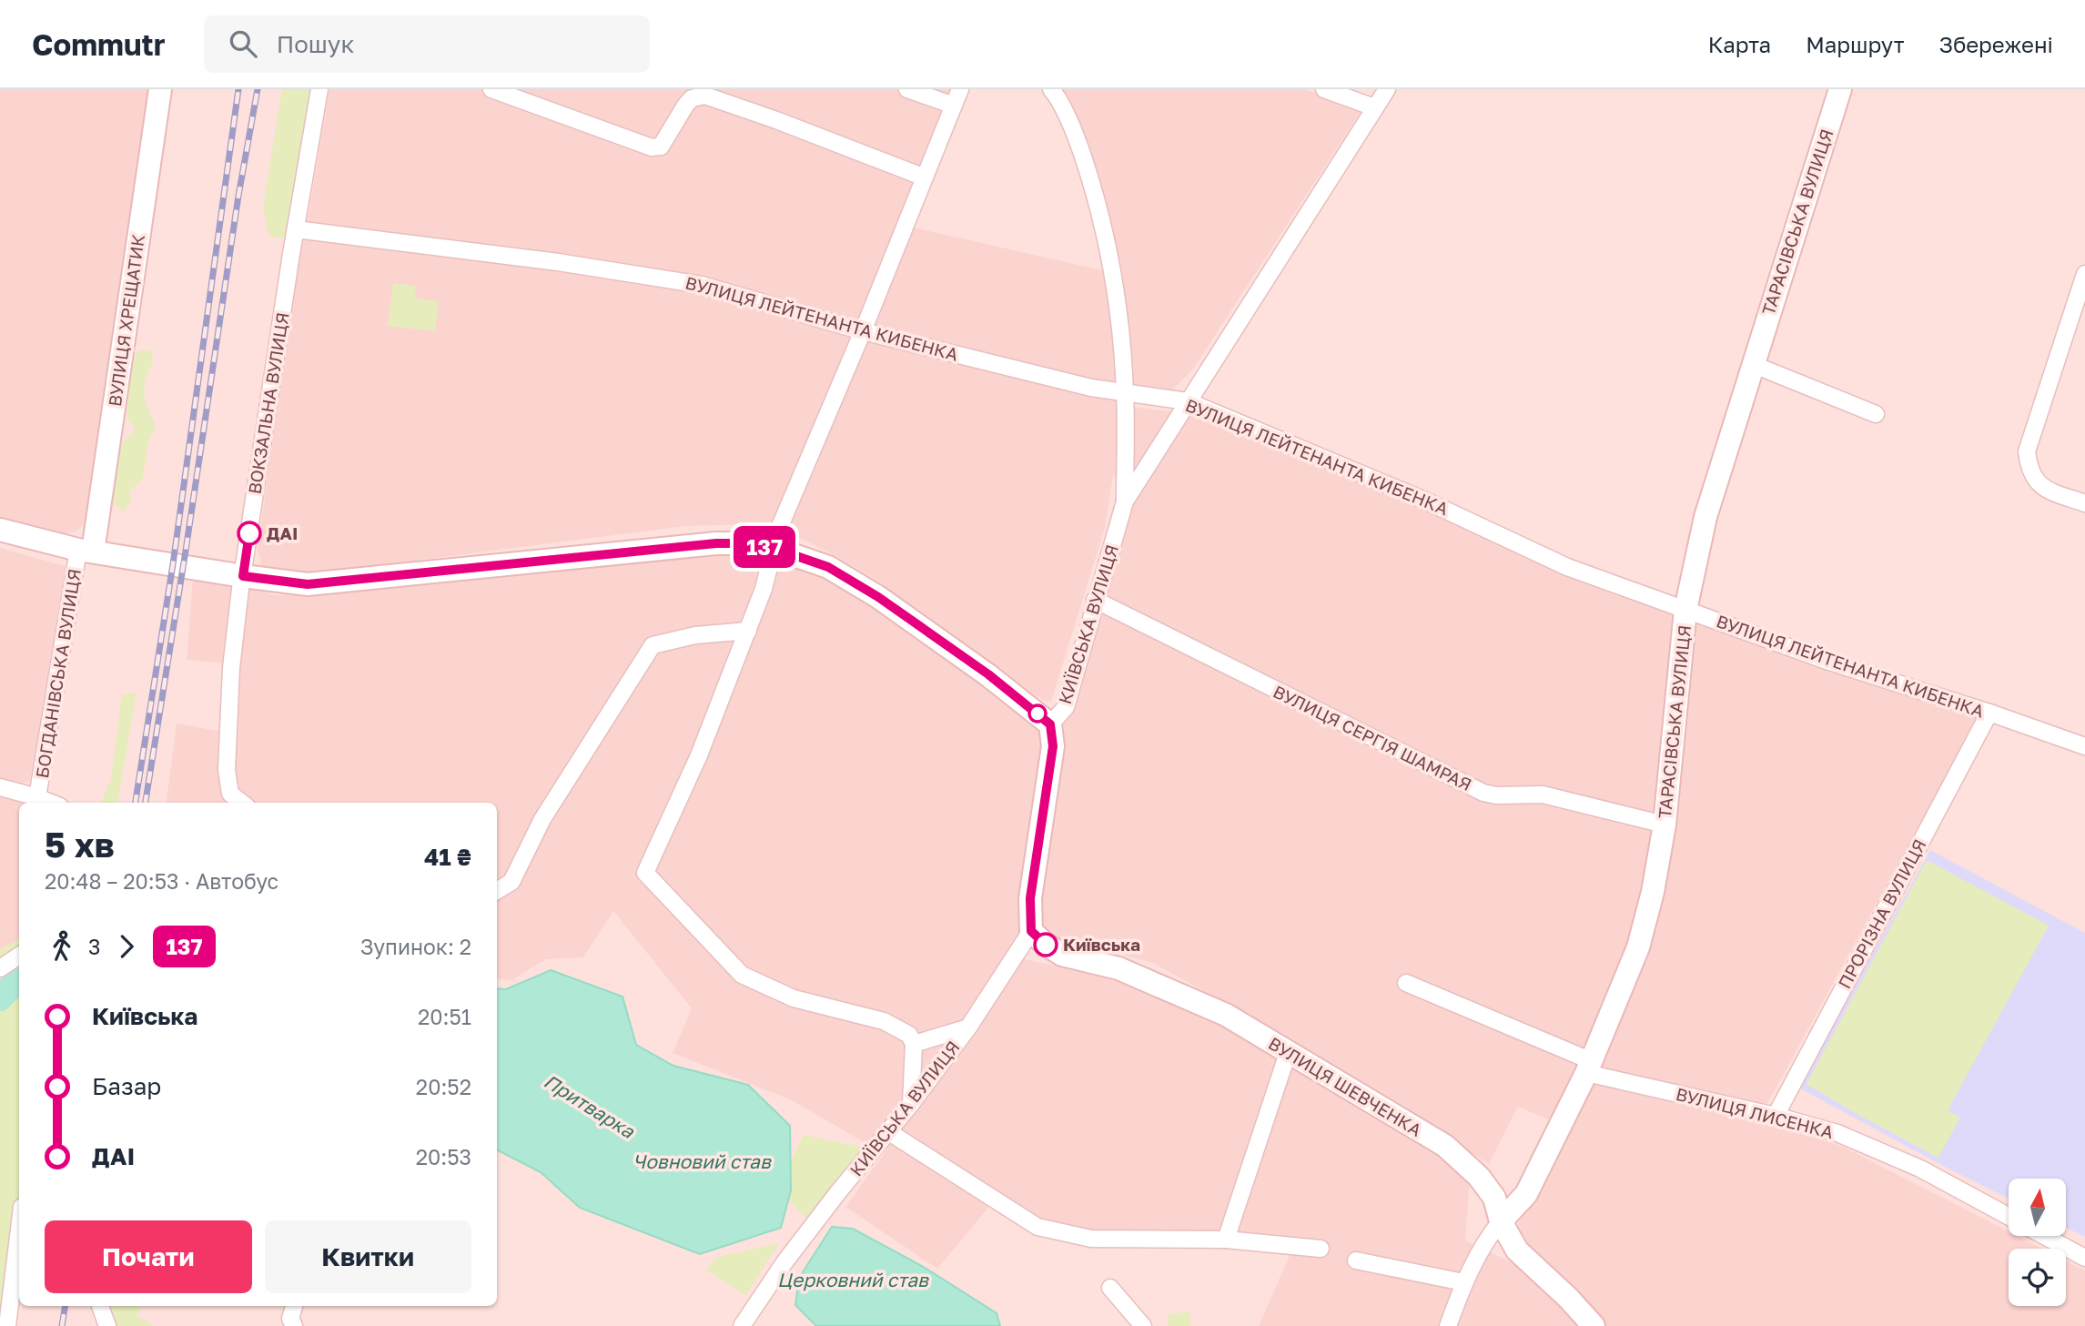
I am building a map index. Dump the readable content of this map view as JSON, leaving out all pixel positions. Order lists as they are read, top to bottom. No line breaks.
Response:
{"streets":{"street":["ТАРАСІВСЬКА ВУЛИЦЯ","ВУЛИЦЯ ЛЕЙТЕНАНТА КИБЕНКА","ВУЛИЦЯ ХРЕЩАТИК","ВОКЗАЛЬНА ВУЛИЦЯ","КИЇВСЬКА ВУЛИЦЯ","БОГДАНІВСЬКА ВУЛИЦЯ","ВУЛИЦЯ СЕРГІЯ ШАМРАЯ","ПРОРІЗНА ВУЛИЦЯ","ВУЛИЦЯ ШЕВЧЕНКА","ВУЛИЦЯ ЛИСЕНКА"]},"crossings":[["ТАРАСІВСЬКА ВУЛИЦЯ","ВУЛИЦЯ ЛЕЙТЕНАНТА КИБЕНКА"],["ТАРАСІВСЬКА ВУЛИЦЯ","ВУЛИЦЯ СЕРГІЯ ШАМРАЯ"],["ТАРАСІВСЬКА ВУЛИЦЯ","ВУЛИЦЯ ШЕВЧЕНКА"],["ТАРАСІВСЬКА ВУЛИЦЯ","ВУЛИЦЯ ЛИСЕНКА"],["ВУЛИЦЯ ЛЕЙТЕНАНТА КИБЕНКА","ВОКЗАЛЬНА ВУЛИЦЯ"],["ВУЛИЦЯ ЛЕЙТЕНАНТА КИБЕНКА","КИЇВСЬКА ВУЛИЦЯ"],["ВУЛИЦЯ ЛЕЙТЕНАНТА КИБЕНКА","ПРОРІЗНА ВУЛИЦЯ"],["ВУЛИЦЯ ХРЕЩАТИК","БОГДАНІВСЬКА ВУЛИЦЯ"],["КИЇВСЬКА ВУЛИЦЯ","ВУЛИЦЯ СЕРГІЯ ШАМРАЯ"],["КИЇВСЬКА ВУЛИЦЯ","ВУЛИЦЯ ШЕВЧЕНКА"],["ПРОРІЗНА ВУЛИЦЯ","ВУЛИЦЯ ЛИСЕНКА"]],"water":["Притварка","Човновий став","Церковний став"],"places":["ДАІ","Київська"],"lines":["bus line 137"],"north":"top","page":{"header":"Commutr","search":"Пошук","nav":["Карта","Маршрут","Збережені"],"on_map":"137","heading":["5 хв","20:48 – 20:53 · Автобус","41 ₴"],"legs":["3","137","Зупинок: 2"],"list":[{"name":"Київська","value":"20:51"},{"name":"Базар","value":"20:52"},{"name":"ДАІ","value":"20:53"}],"buttons":["Почати","Квитки"]}}
